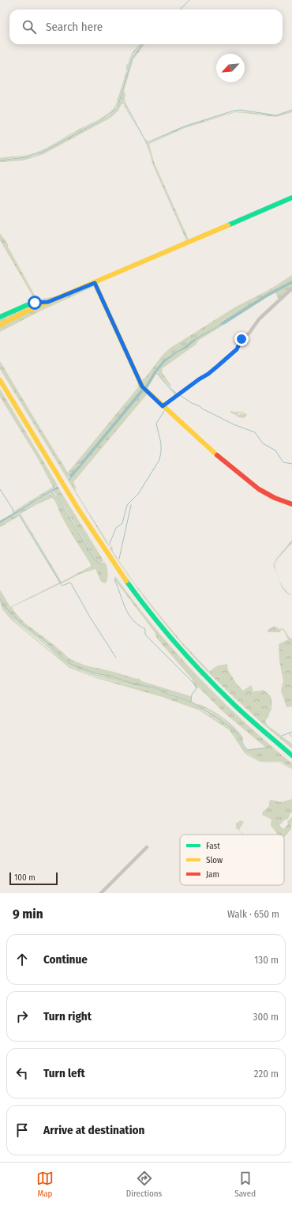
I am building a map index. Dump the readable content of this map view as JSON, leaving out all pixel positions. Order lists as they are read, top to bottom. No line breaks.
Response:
{"legend":["Fast","Slow","Jam"],"scale_bar":"100 m","north":"bottom left","page":{"search":"Search here","scale":"100 m","heading":["9 min","Walk · 650 m"],"list":[["Continue","130 m"],["Turn right","300 m"],["Turn left","220 m"],"Arrive at destination"],"nav":["Map","Directions","Saved"]}}
